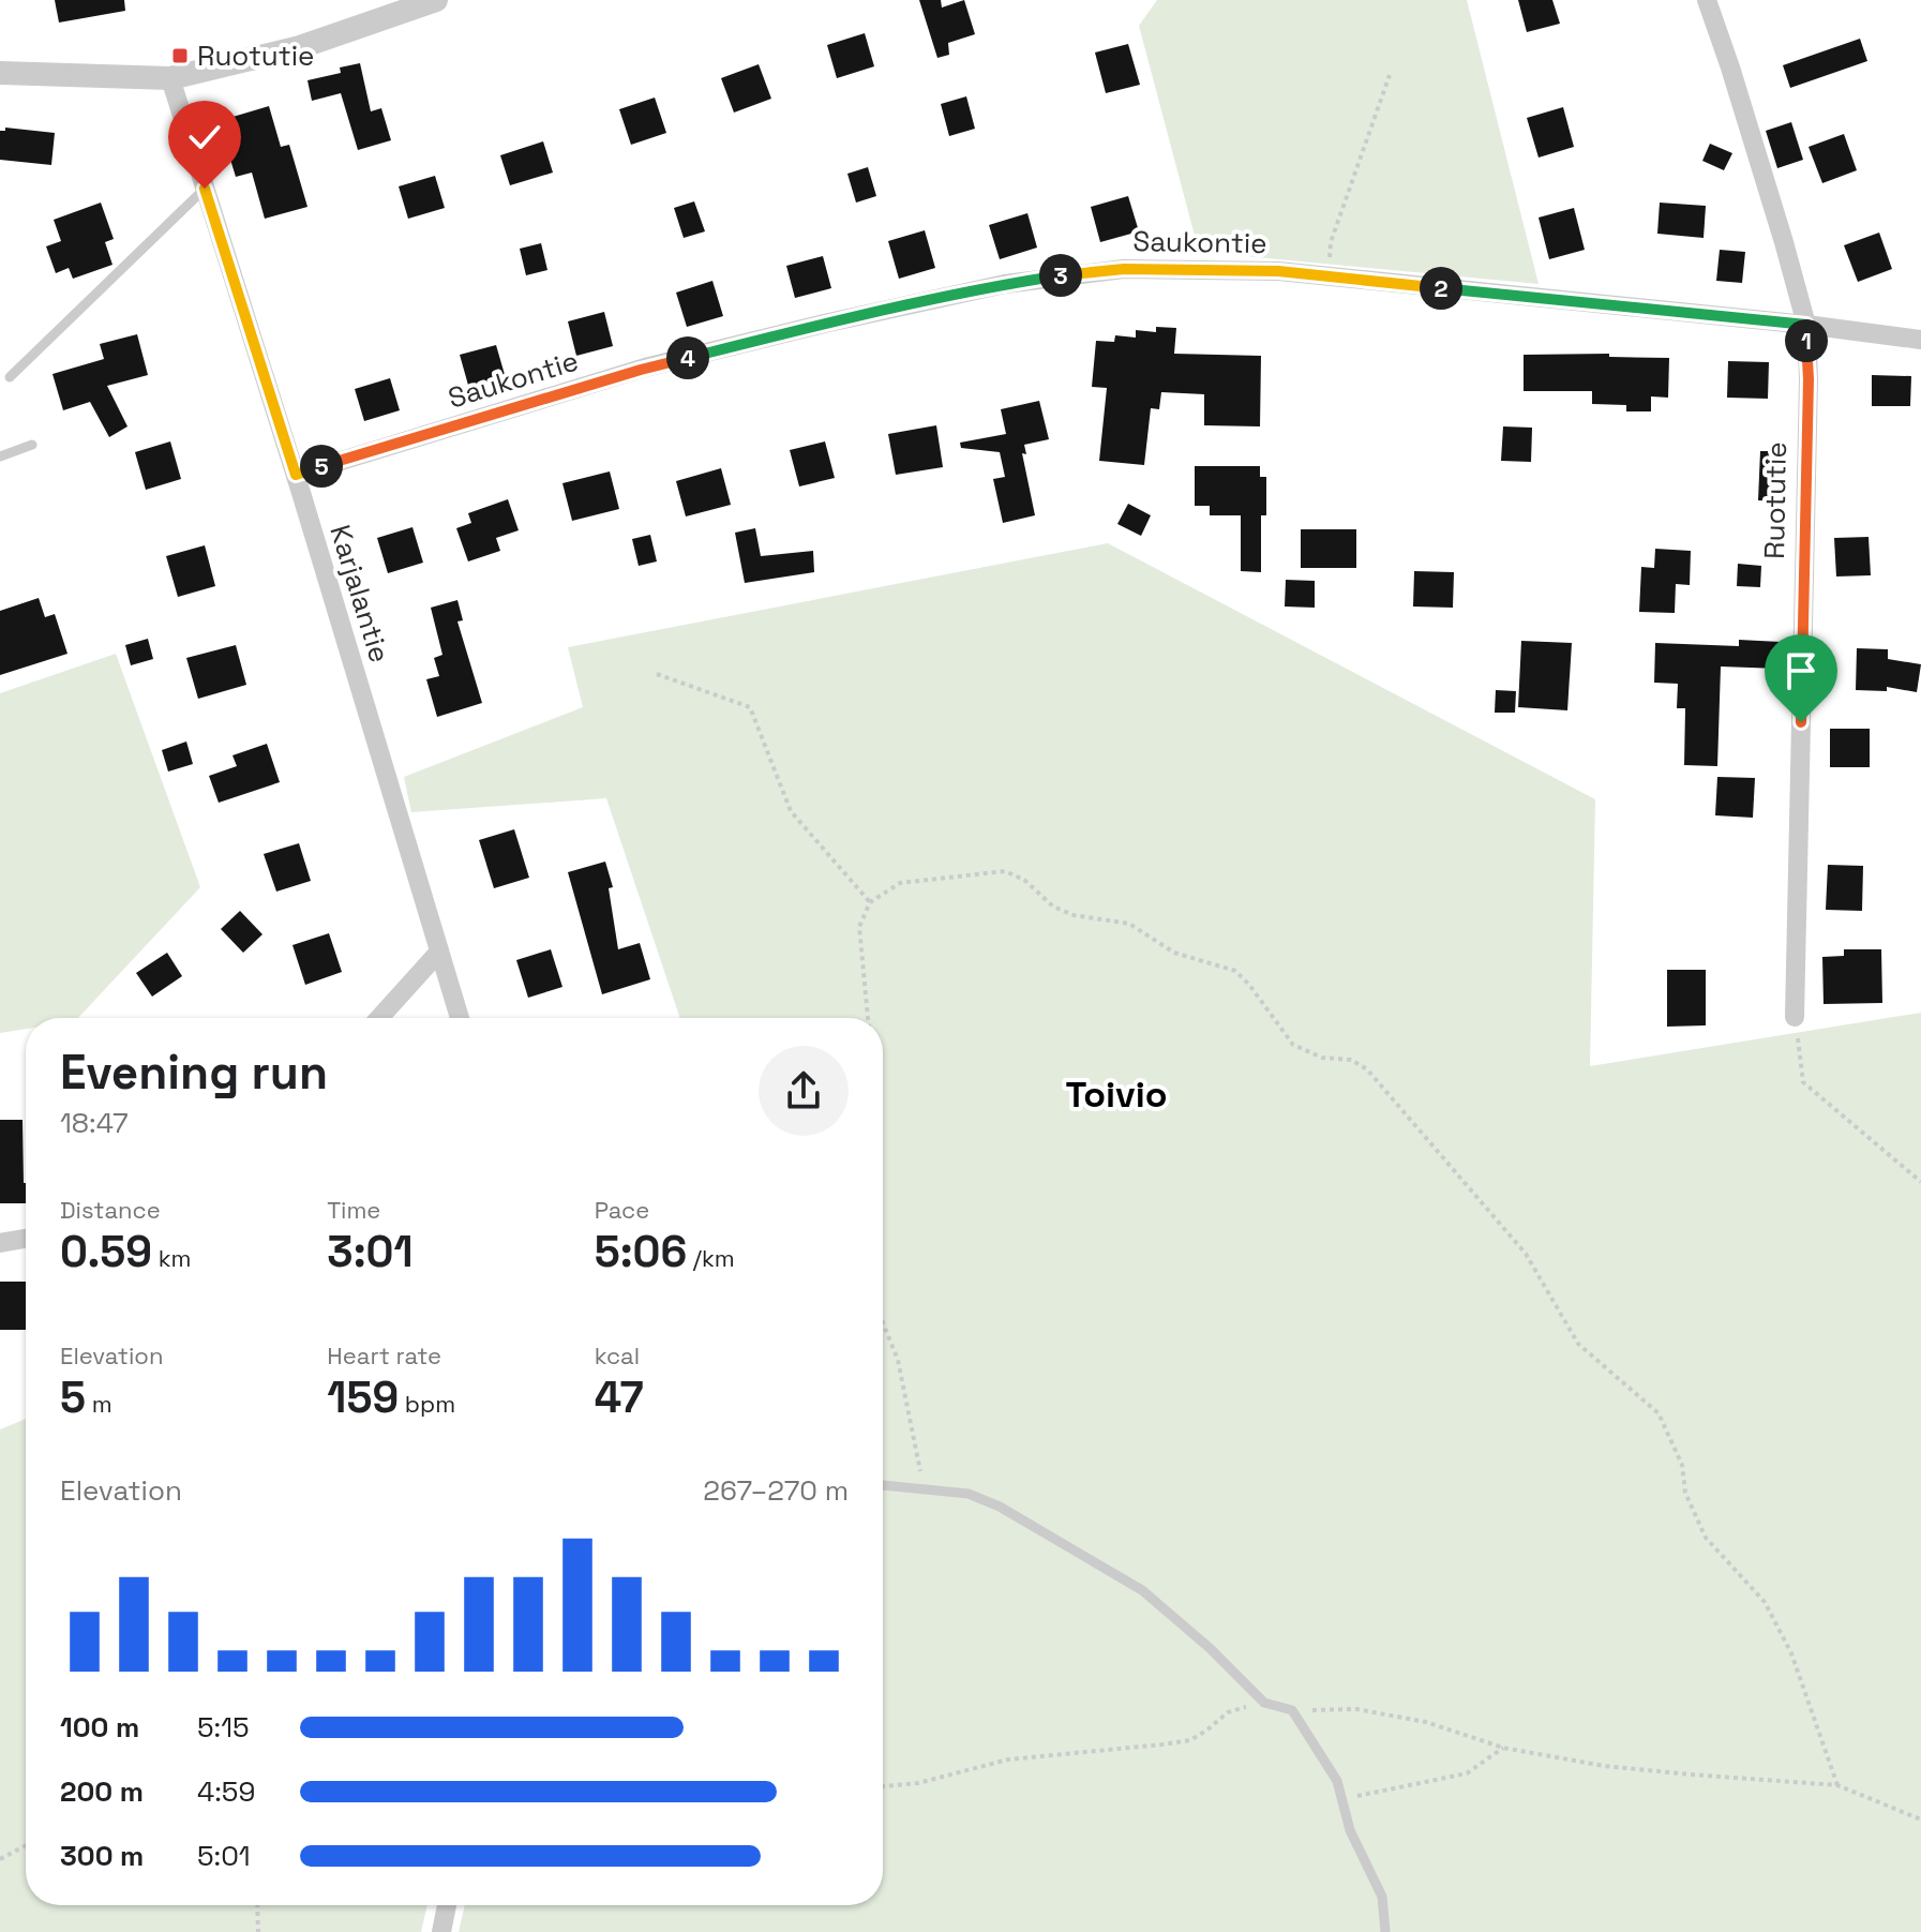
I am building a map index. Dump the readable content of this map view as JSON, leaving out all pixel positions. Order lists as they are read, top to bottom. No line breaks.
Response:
{"streets":{"street":["Saukontie","Ruotutie","Karjalantie"]},"crossings":[["Saukontie","Ruotutie"],["Saukontie","Karjalantie"]],"districts":["Toivio"],"places":{"transit":["Ruotutie"]},"page":{"pins":["3","2","1","4","5"],"heading":["Evening run","18:47"],"stats":[["Distance","0.59 km"],["Time","3:01"],["Pace","5:06 /km"],["Elevation","5 m"],["Heart rate","159 bpm"],["kcal","47"]],"chart":["Elevation","267–270 m"],"list":[{"name":"100 m","note":"5:15"},{"name":"200 m","note":"4:59"},{"name":"300 m","note":"5:01"}]}}
